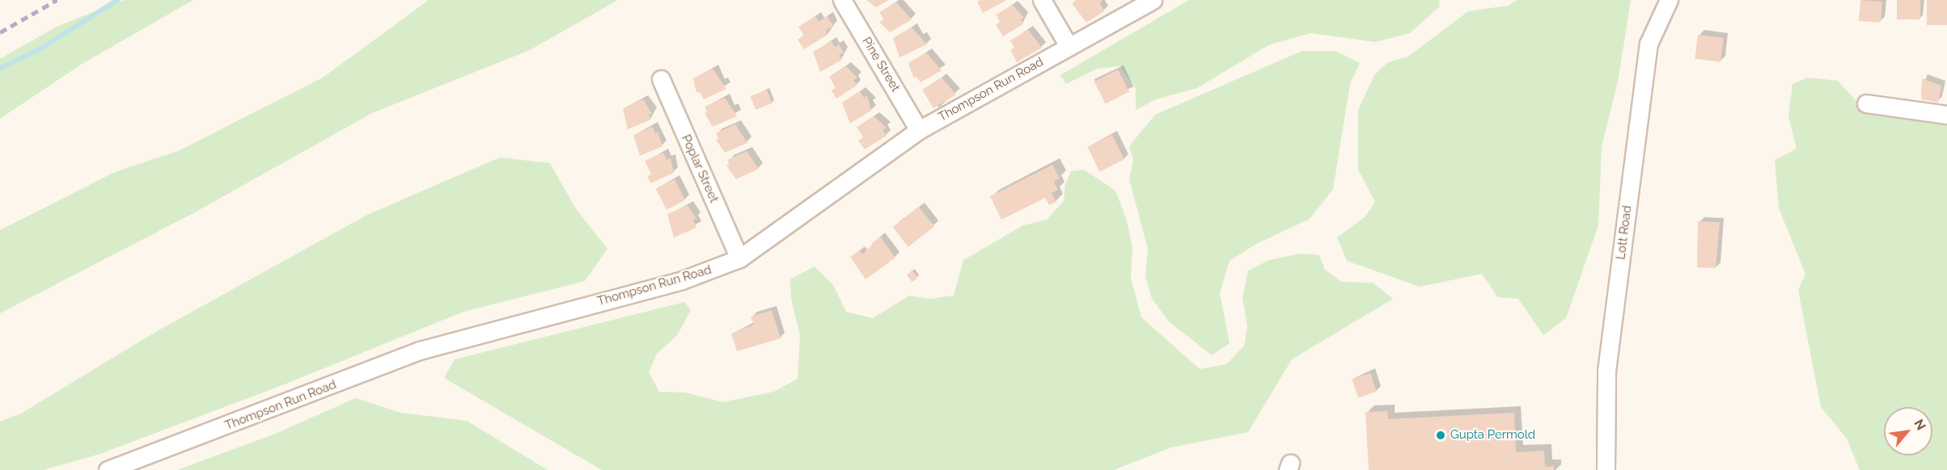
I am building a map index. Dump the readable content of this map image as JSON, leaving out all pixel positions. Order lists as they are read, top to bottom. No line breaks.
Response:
{"streets":{"street":["Pine Street","Thompson Run Road","Poplar Street","Lott Road"]},"crossings":[["Pine Street","Thompson Run Road"],["Thompson Run Road","Poplar Street"]],"places":["Gupta Permold"],"north":"top right"}
